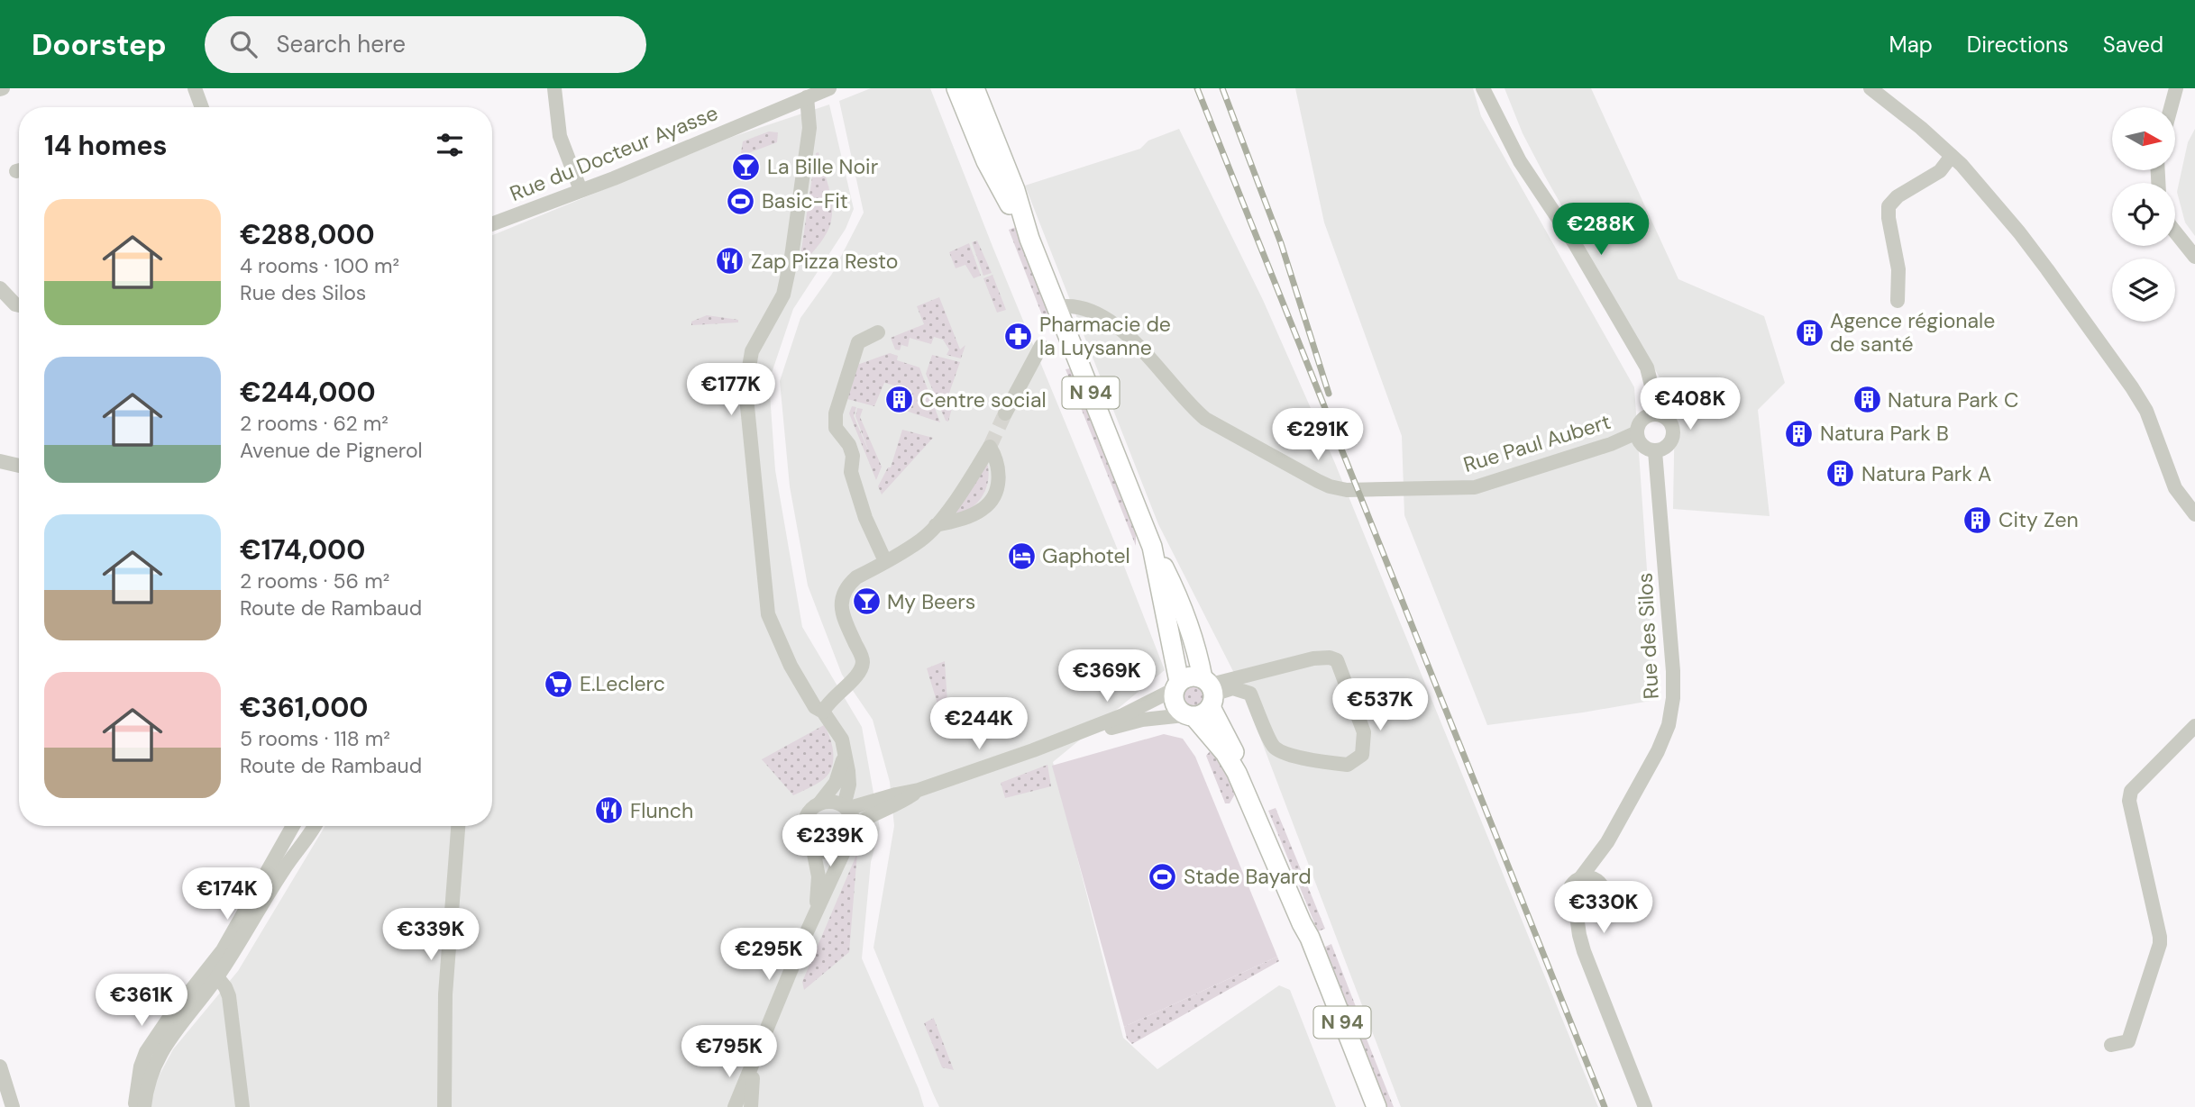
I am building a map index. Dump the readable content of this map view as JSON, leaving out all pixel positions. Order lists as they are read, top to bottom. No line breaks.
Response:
{"streets":{"main road":["N 94"],"street":["Rue du Docteur Ayasse","Rue Paul Aubert","Rue des Silos"]},"crossings":[["N 94","Rue Paul Aubert"],["Rue Paul Aubert","Rue des Silos"]],"places":{"bar":["La Bille Noir","My Beers"],"sports":["Basic-Fit","Stade Bayard"],"restaurant":["Zap Pizza Resto","Flunch"],"building":["Agence régionale de santé","Centre social","Natura Park C","Natura Park B","Natura Park A","City Zen"],"pharmacy":["Pharmacie de la Luysanne"],"hotel":["Gaphotel"],"supermarket":["E.Leclerc"]},"north":"right","page":{"header":"Doorstep","search":"Search here","nav":["Map","Directions","Saved"],"heading":"14 homes","list":[{"name":"€288,000","note":"4 rooms · 100 m² · Rue des Silos"},{"name":"€244,000","note":"2 rooms · 62 m² · Avenue de Pignerol"},{"name":"€174,000","note":"2 rooms · 56 m² · Route de Rambaud"},{"name":"€361,000","note":"5 rooms · 118 m² · Route de Rambaud"}],"price":["€288K","€177K","€408K","€291K","€369K","€537K","€244K","€239K","€174K","€330K","€339K","€295K","€361K","€795K"]}}
